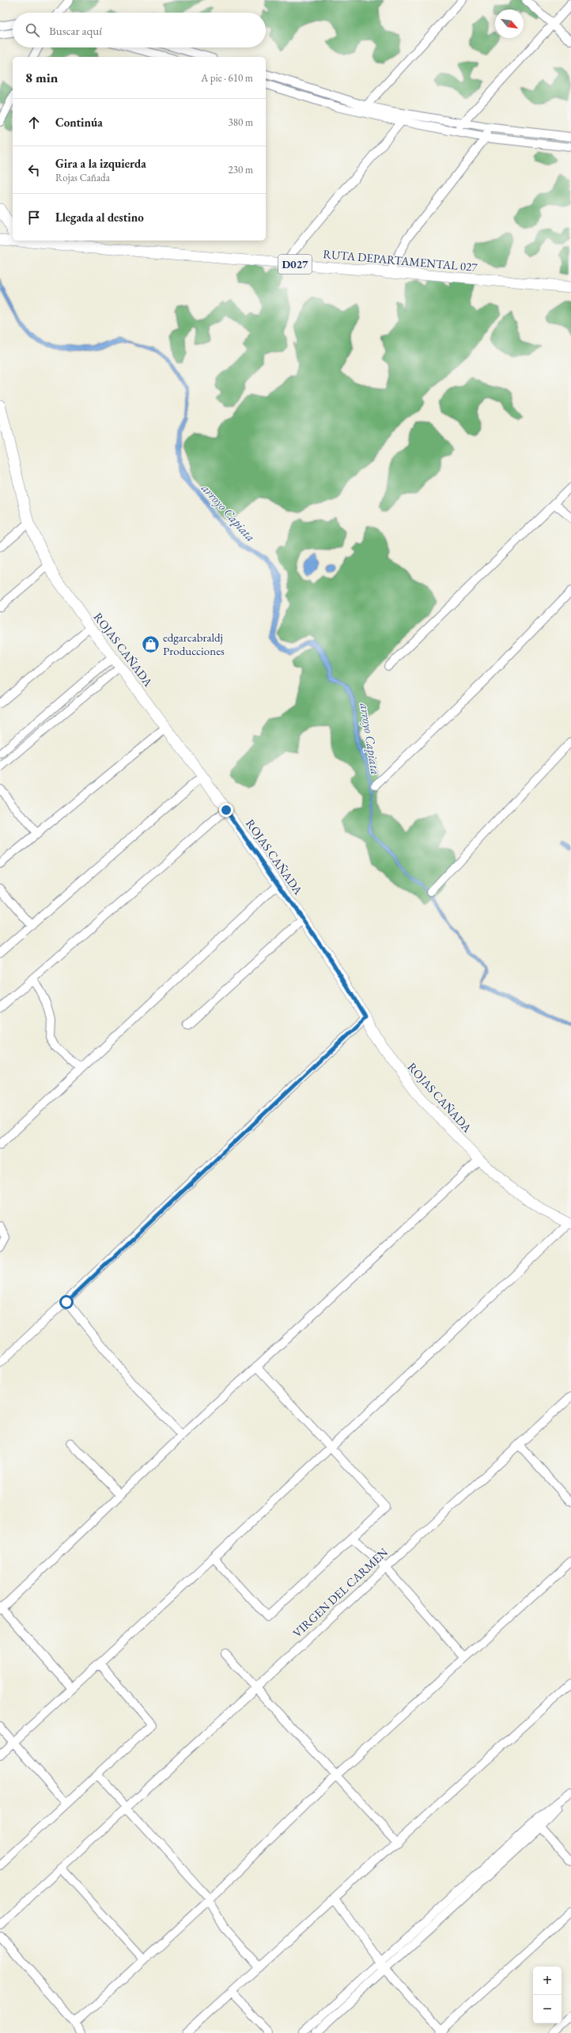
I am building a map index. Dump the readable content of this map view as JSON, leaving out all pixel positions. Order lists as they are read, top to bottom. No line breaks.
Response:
{"streets":{"main road":["RUTA DEPARTAMENTAL 027","D027","ROJAS CAÑADA"],"street":["VIRGEN DEL CARMEN"]},"water":["arroyo Capiata"],"places":{"shop":["edgarcabraldj Producciones"]},"north":"bottom right","page":{"search":"Buscar aquí","heading":["8 min","A pie · 610 m"],"list":[["Continúa","380 m"],["Gira a la izquierda","Rojas Cañada","230 m"],"Llegada al destino"],"map_buttons":["+","−"]}}
